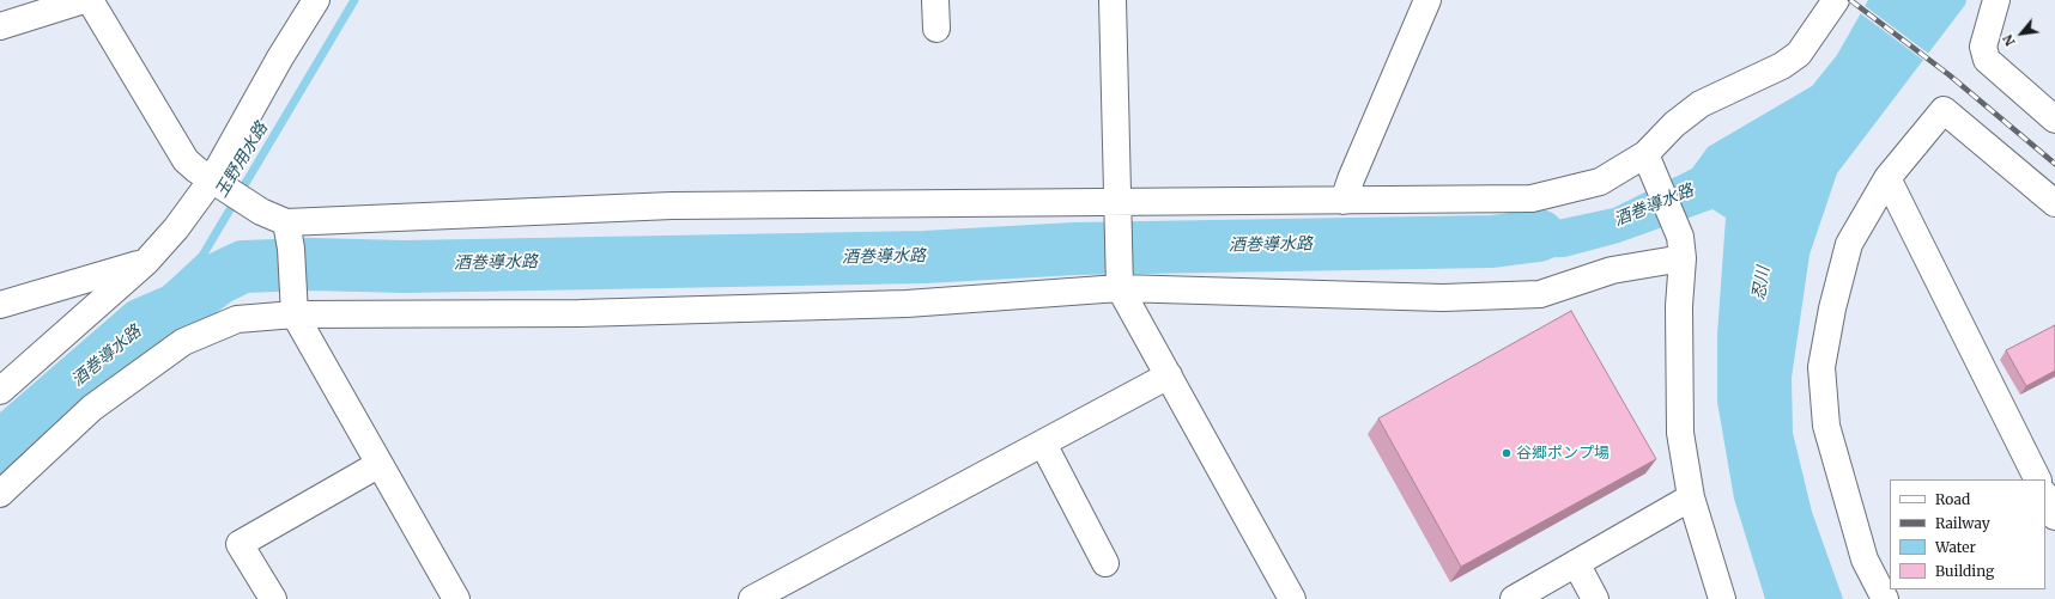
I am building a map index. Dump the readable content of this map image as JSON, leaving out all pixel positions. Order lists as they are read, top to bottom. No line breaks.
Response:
{"water":["玉野用水路","酒巻導水路","忍川"],"places":["谷郷ポンプ場"],"legend":["Road","Railway","Water","Building"],"north":"bottom left"}
